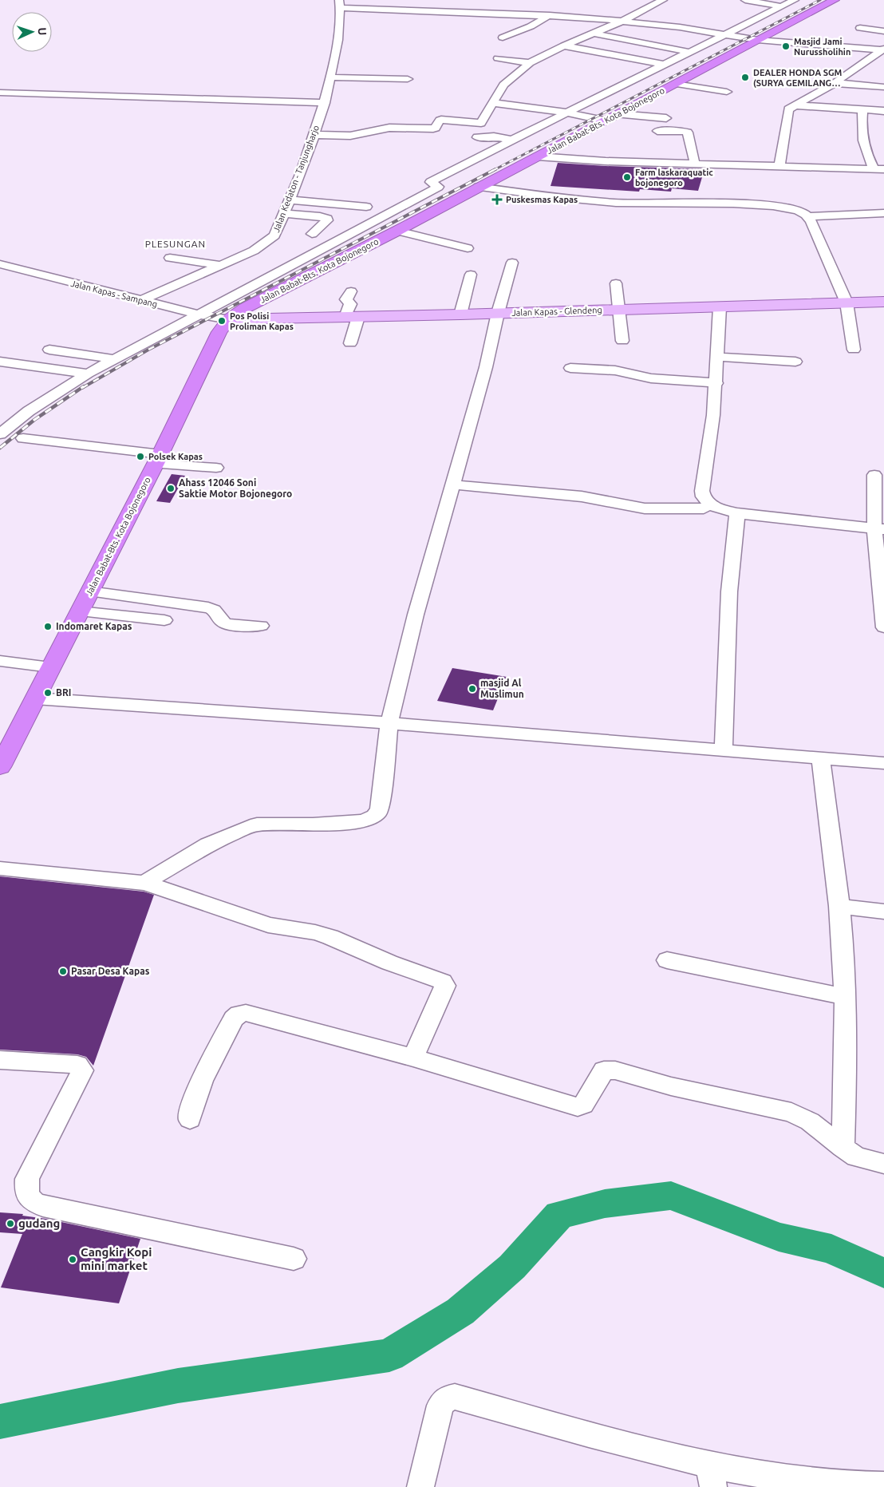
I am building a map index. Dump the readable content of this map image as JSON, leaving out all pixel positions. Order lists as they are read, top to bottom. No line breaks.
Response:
{"streets":{"highway":["Jalan Babat-Bts. Kota Bojonegoro"],"main road":["Jalan Kapas - Glendeng"],"street":["Jalan Kedaton - Tanjungharjo","Jalan Kapas - Sampang"]},"crossings":[["Jalan Babat-Bts. Kota Bojonegoro","Jalan Kapas - Sampang"],["Jalan Babat-Bts. Kota Bojonegoro","Jalan Kapas - Glendeng"],["Jalan Kedaton - Tanjungharjo","Jalan Kapas - Sampang"],["Jalan Kapas - Sampang","Jalan Kapas - Glendeng"]],"districts":["PLESUNGAN"],"places":{"other":["Masjid Jami Nurussholihin","DEALER HONDA SGM (SURYA GEMILANG…","Farm laskaraquatic bojonegoro","Pos Polisi Proliman Kapas","Polsek Kapas","Ahass 12046 Soni Saktie Motor Bojonegoro","Indomaret Kapas","masjid Al Muslimun","BRI","Pasar Desa Kapas","gudang","Cangkir Kopi mini market"],"health":["Puskesmas Kapas"]},"north":"right"}
